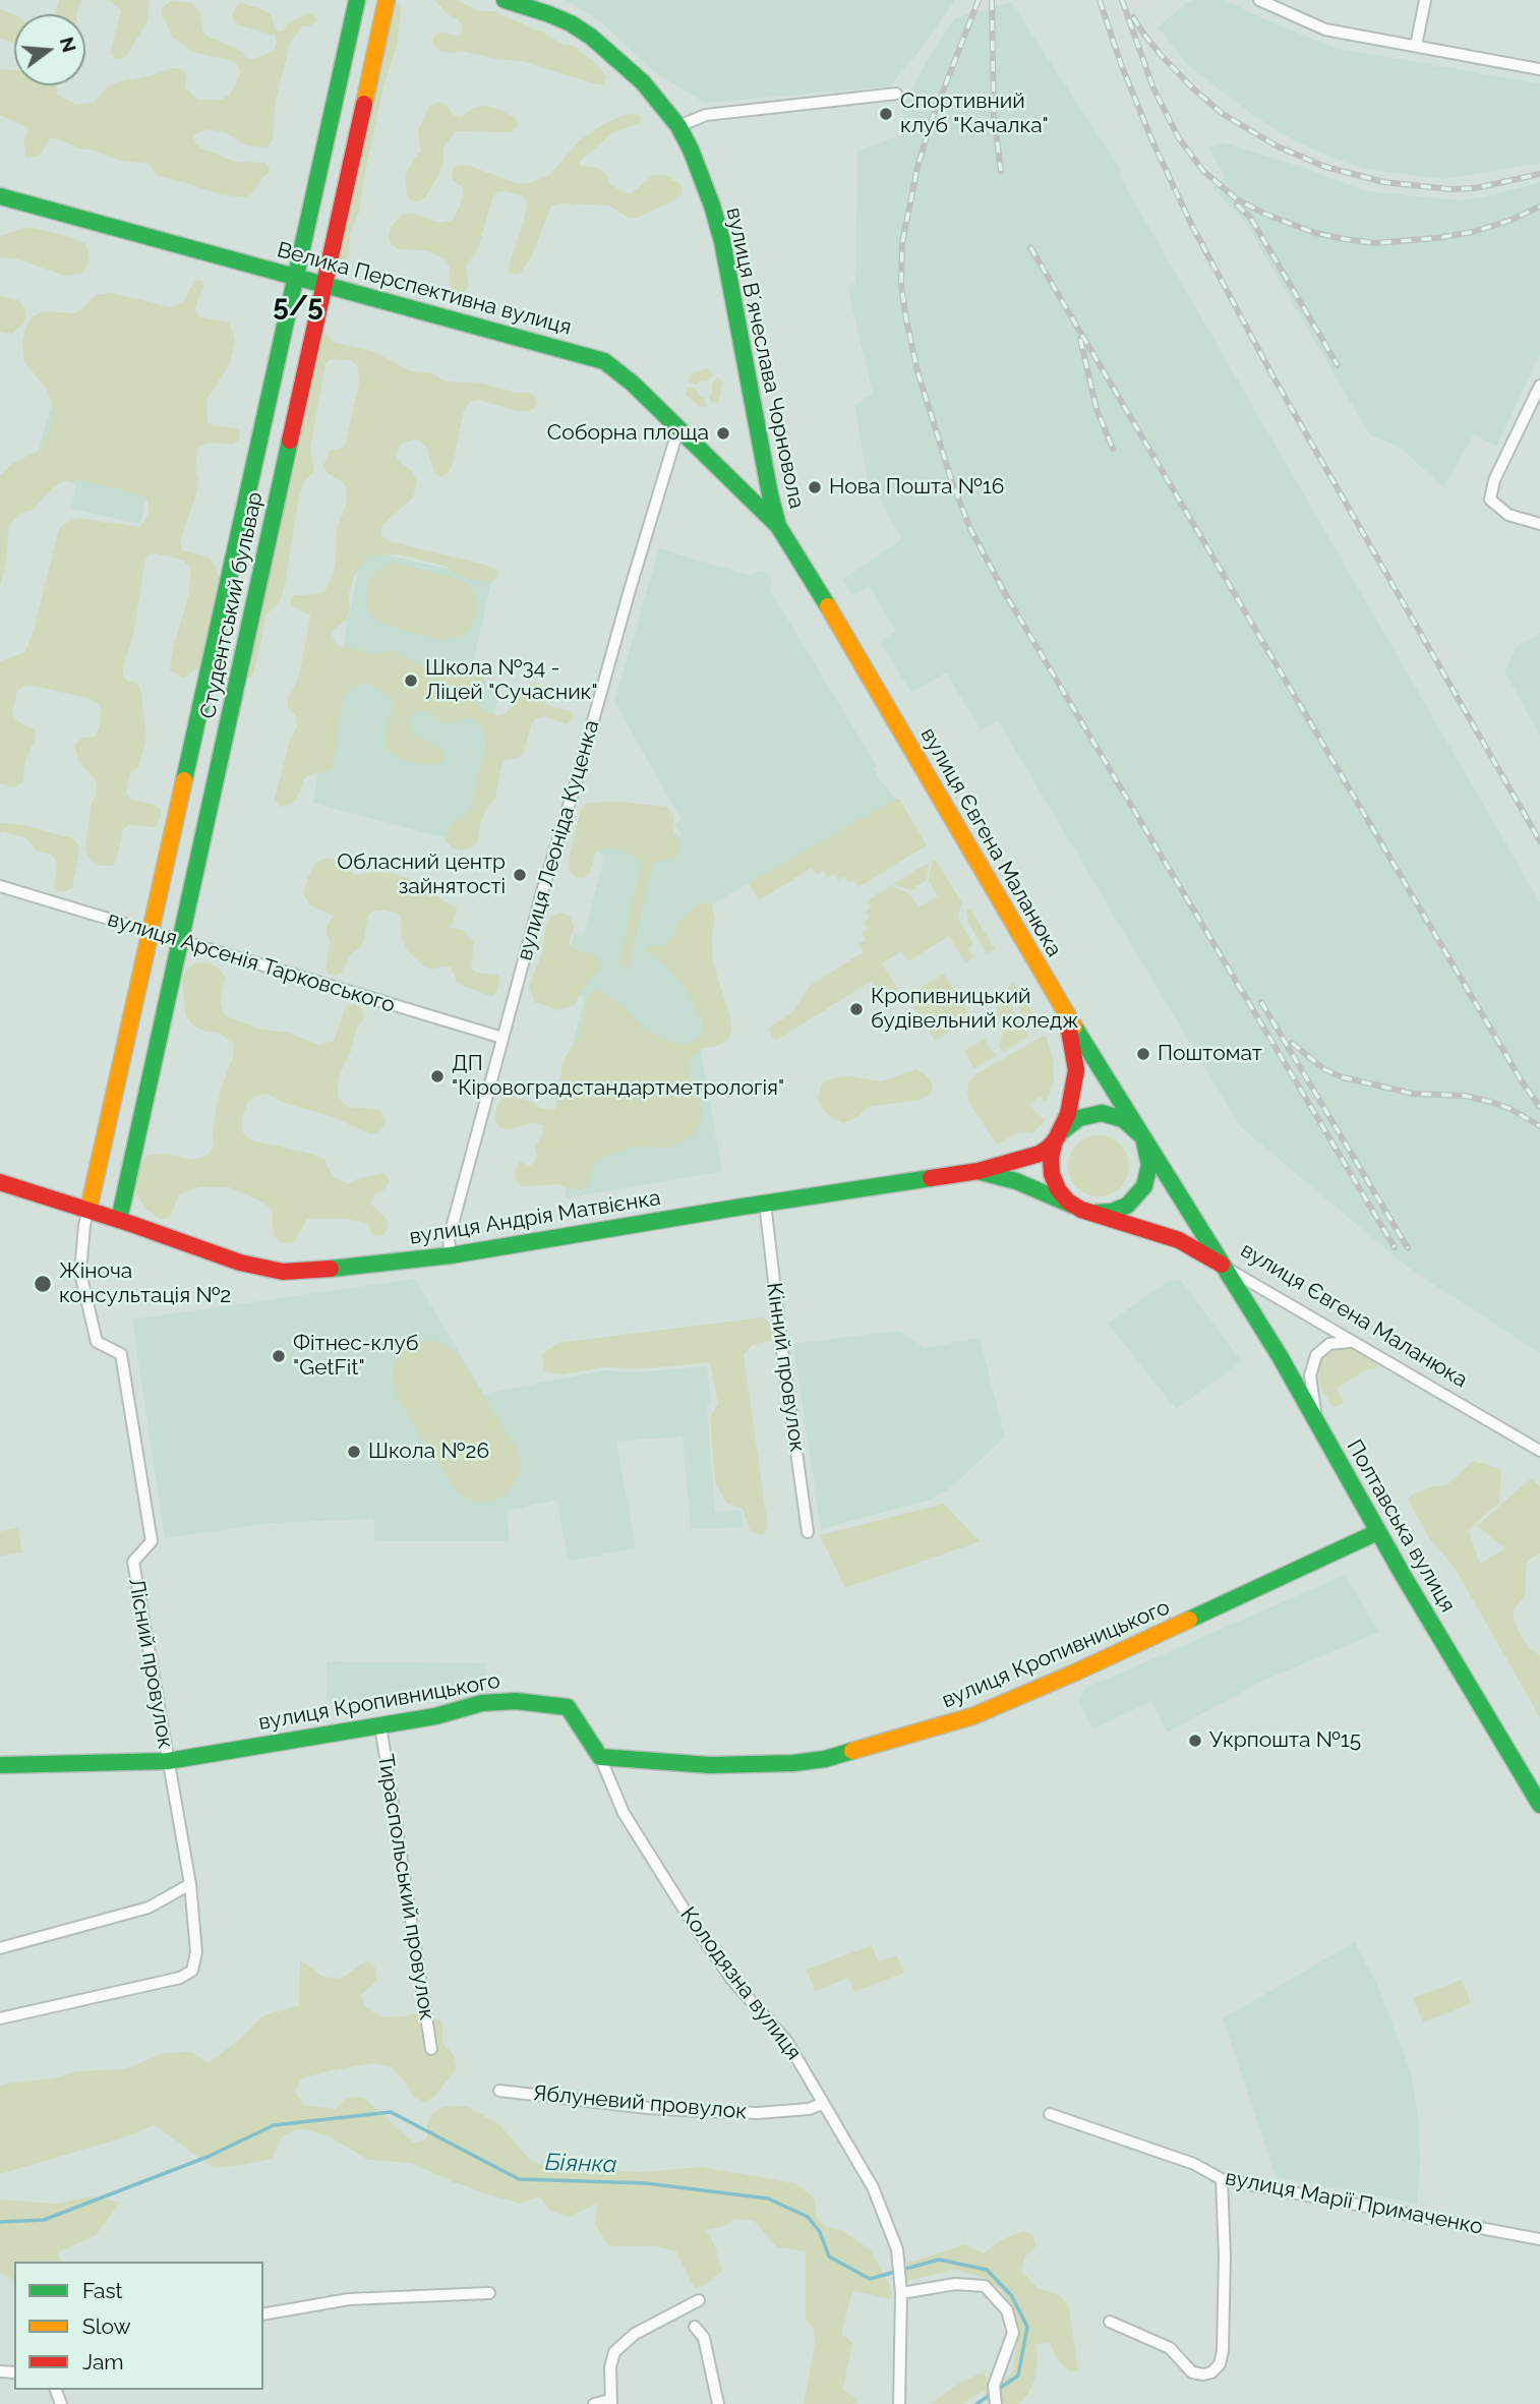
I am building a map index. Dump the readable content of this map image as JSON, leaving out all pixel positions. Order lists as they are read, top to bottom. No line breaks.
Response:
{"streets":{"main road":["Велика Перспективна вулиця","вулиця Вʼячеслава Чорновола","Студентський бульвар","вулиця Євгена Маланюка","вулиця Андрія Матвієнка","Полтавська вулиця","вулиця Кропивницького"],"street":["вулиця Леоніда Куценка","вулиця Арсенія Тарковського","Кінний провулок","Лісний провулок","Тираспольський провулок","Колодязна вулиця","Яблуневий провулок","вулиця Марії Примаченко"]},"crossings":[["Велика Перспективна вулиця","вулиця Вʼячеслава Чорновола"],["Велика Перспективна вулиця","Студентський бульвар"],["Велика Перспективна вулиця","вулиця Леоніда Куценка"],["Велика Перспективна вулиця","вулиця Євгена Маланюка"],["вулиця Вʼячеслава Чорновола","вулиця Євгена Маланюка"],["Студентський бульвар","вулиця Арсенія Тарковського"],["Студентський бульвар","вулиця Андрія Матвієнка"],["Студентський бульвар","Лісний провулок"],["вулиця Леоніда Куценка","вулиця Арсенія Тарковського"],["вулиця Леоніда Куценка","вулиця Андрія Матвієнка"],["вулиця Євгена Маланюка","вулиця Андрія Матвієнка"],["вулиця Євгена Маланюка","Полтавська вулиця"],["вулиця Андрія Матвієнка","Кінний провулок"],["вулиця Андрія Матвієнка","Лісний провулок"],["Полтавська вулиця","вулиця Кропивницького"],["вулиця Кропивницького","Лісний провулок"],["вулиця Кропивницького","Тираспольський провулок"],["вулиця Кропивницького","Колодязна вулиця"],["Колодязна вулиця","Яблуневий провулок"]],"districts":["5/5"],"water":["Біянка"],"places":["Спортивний клуб \"Качалка\"","Соборна площа","Нова Пошта №16","Школа №34 - Ліцей \"Сучасник\"","Обласний центр зайнятості","Кропивницький будівельний коледж","Поштомат","ДП \"Кіровоградстандартметрологія\"","Жіноча консультація №2","Фітнес-клуб \"GetFit\"","Школа №26","Укрпошта №15"],"legend":["Fast","Slow","Jam"],"north":"right"}
